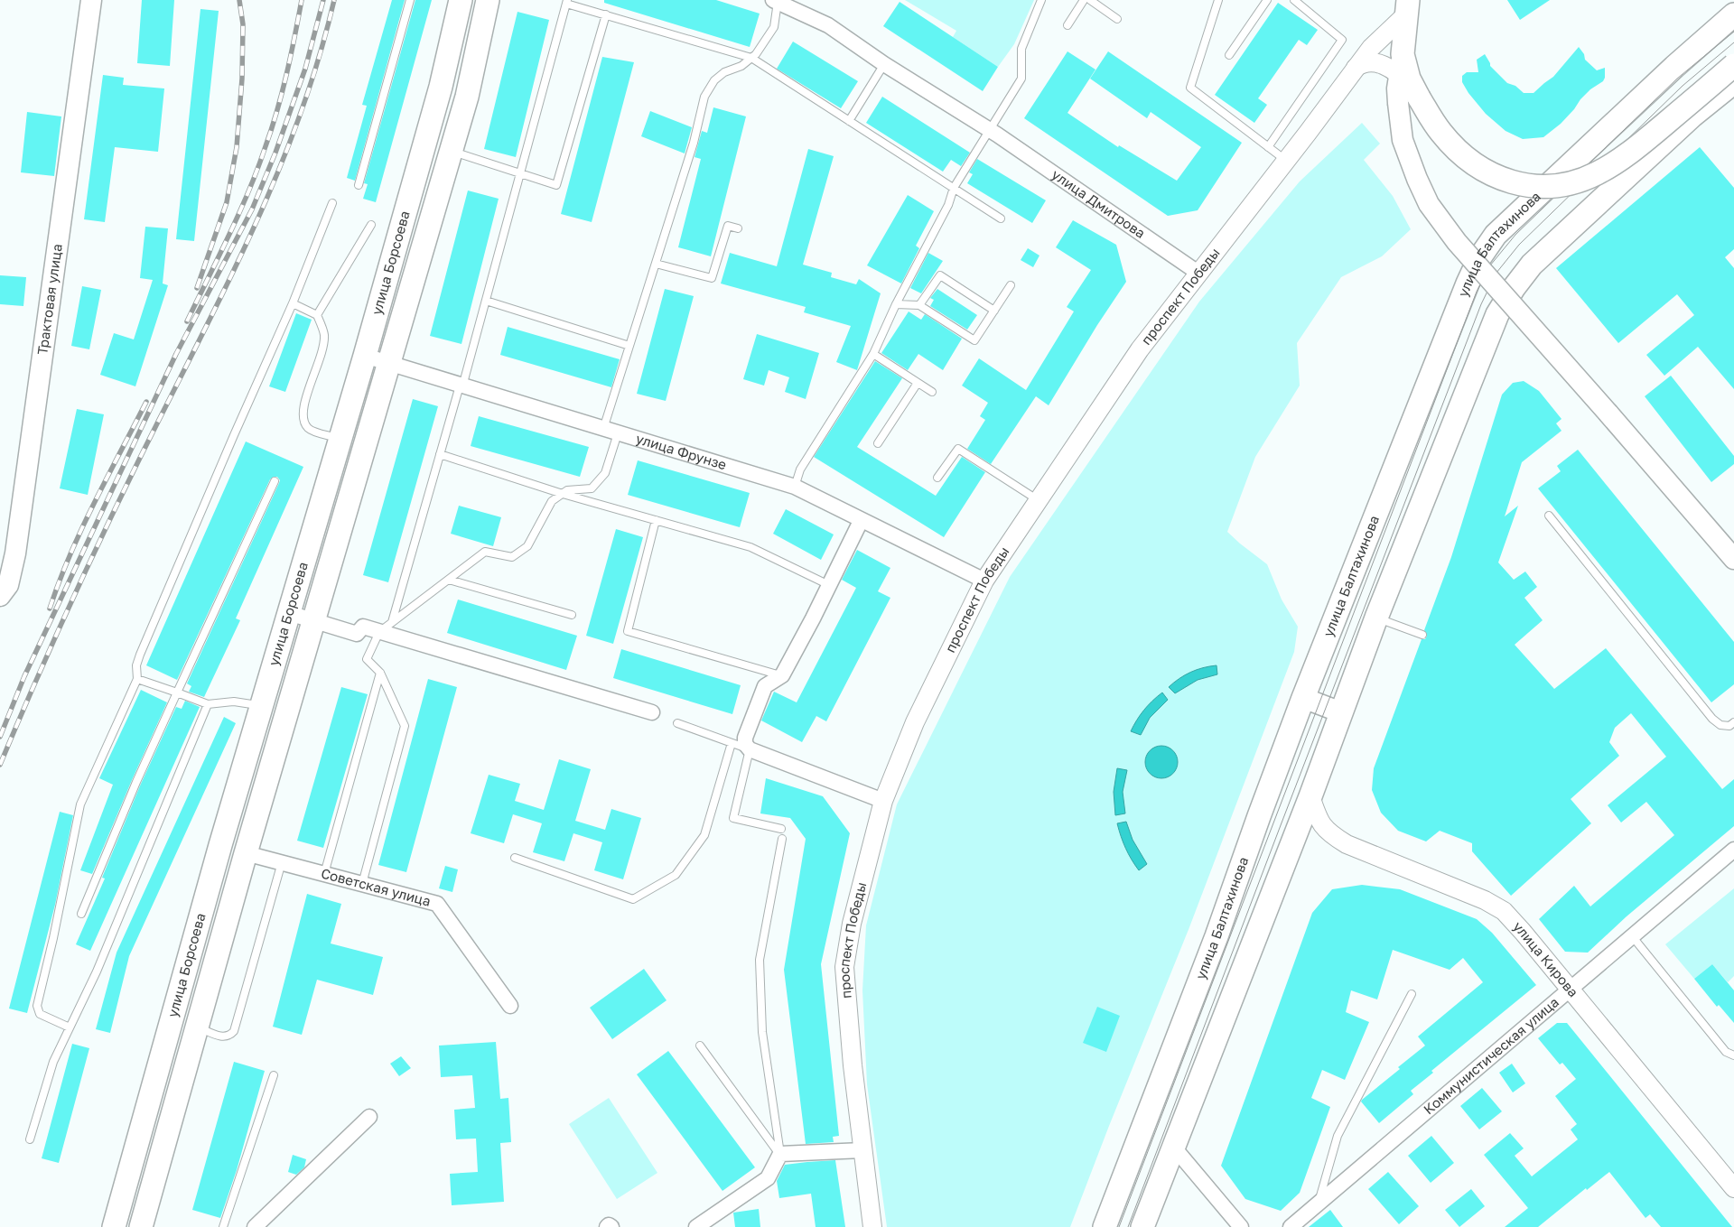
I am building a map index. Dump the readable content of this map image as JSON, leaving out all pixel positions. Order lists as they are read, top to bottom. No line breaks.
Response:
{"streets":{"main road":["улица Балтахинова","улица Борсоева","Трактовая улица"],"street":["улица Дмитрова","проспект Победы","улица Фрунзе","Советская улица","улица Кирова","Коммунистическая улица"]},"crossings":[["улица Дмитрова","проспект Победы"],["улица Борсоева","улица Фрунзе"],["улица Борсоева","Советская улица"],["проспект Победы","улица Фрунзе"],["улица Кирова","Коммунистическая улица"]]}
